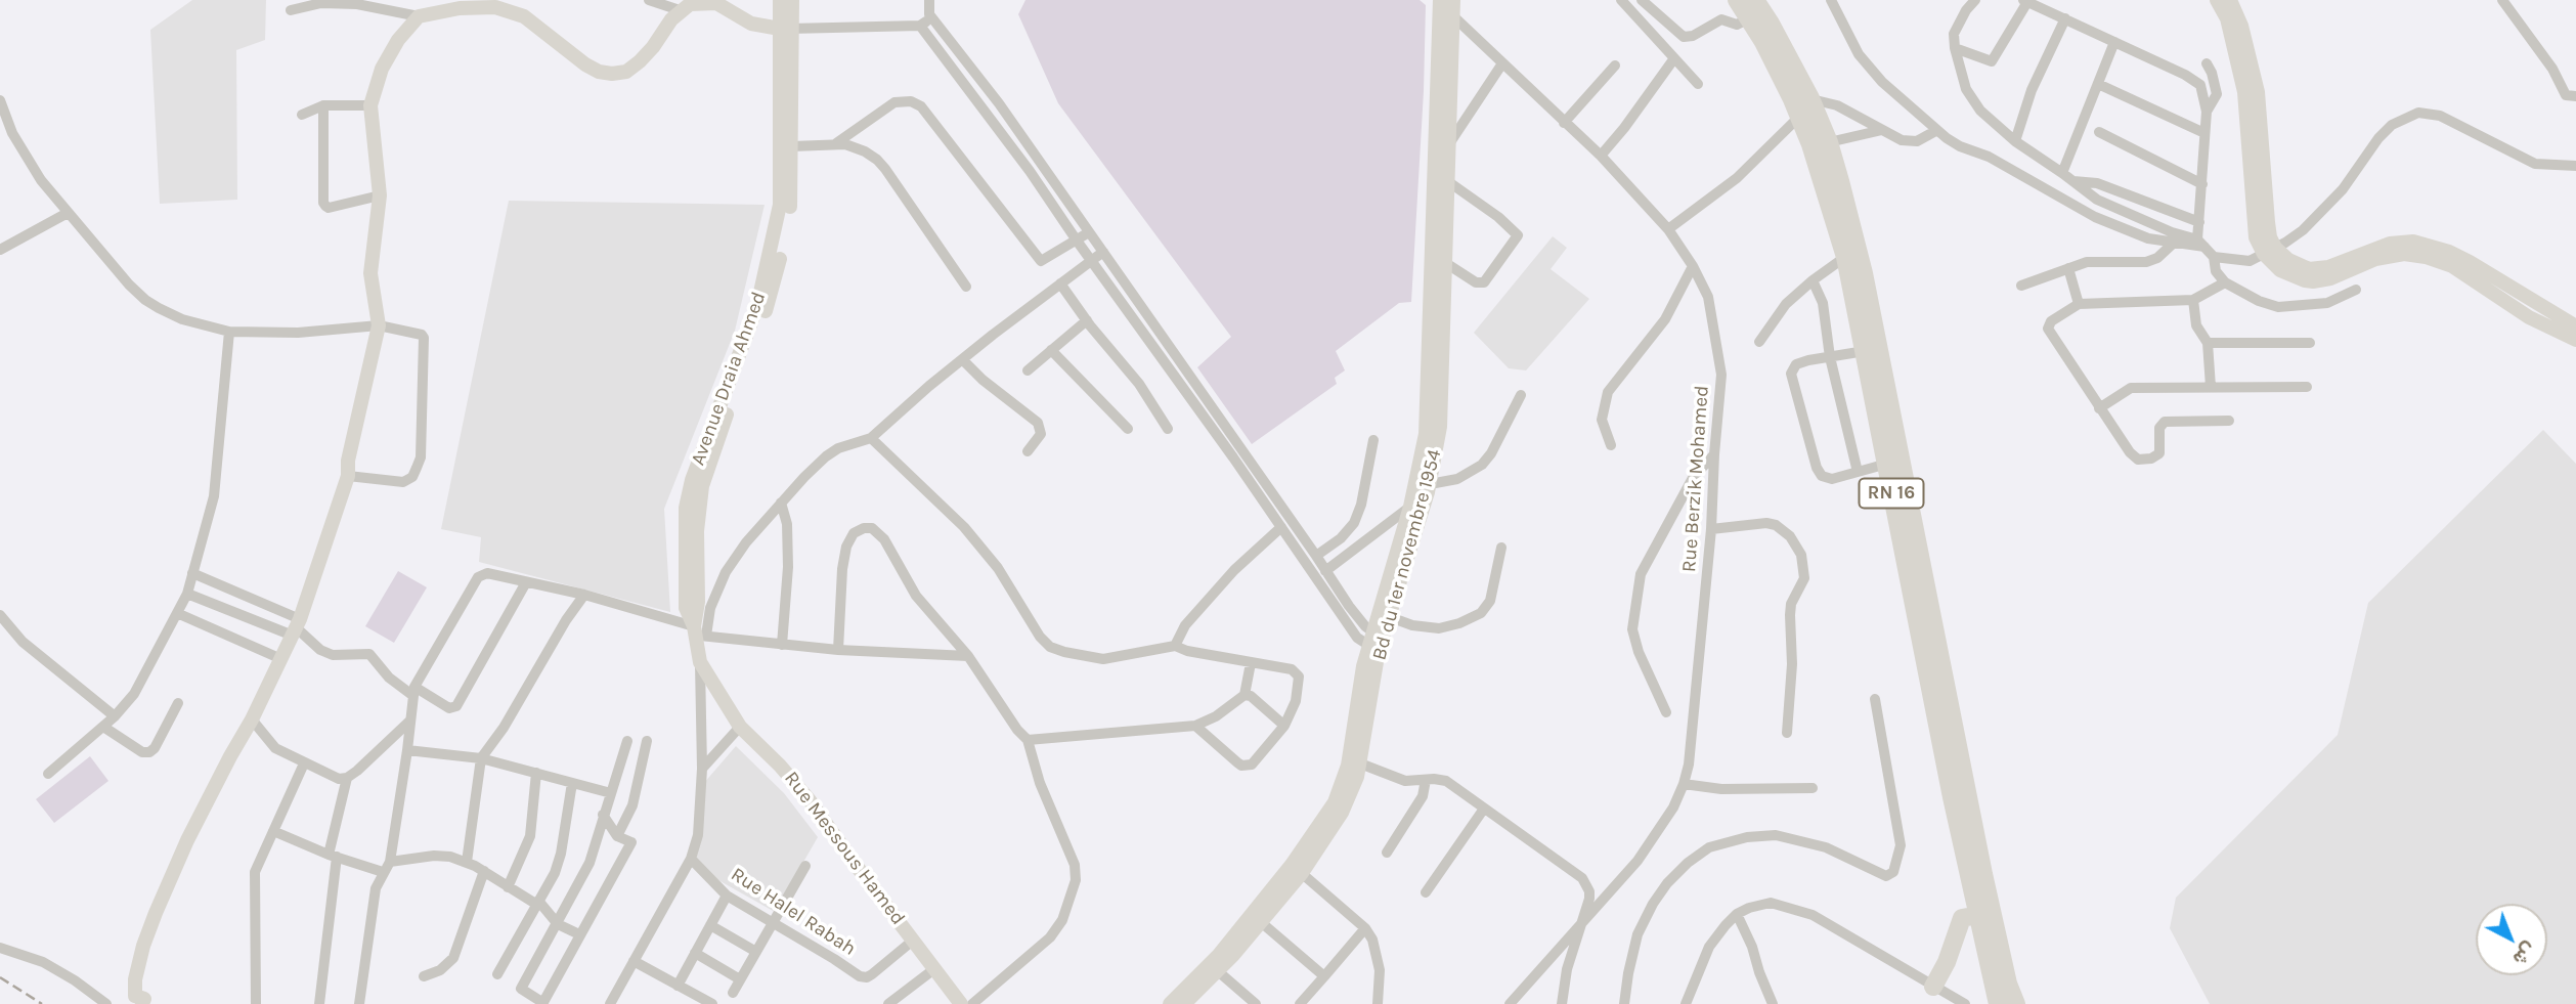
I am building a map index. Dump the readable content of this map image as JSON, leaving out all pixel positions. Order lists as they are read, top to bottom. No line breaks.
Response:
{"streets":{"highway":["RN 16"],"street":["Avenue Draia Ahmed","Rue Berzik Mohamed","Bd du 1er novembre 1954","Rue Messous Hamed","Rue Halel Rabah"]},"crossings":[["Avenue Draia Ahmed","Rue Messous Hamed"],["Rue Berzik Mohamed","Bd du 1er novembre 1954"],["Rue Messous Hamed","Rue Halel Rabah"]],"north":"bottom right"}
